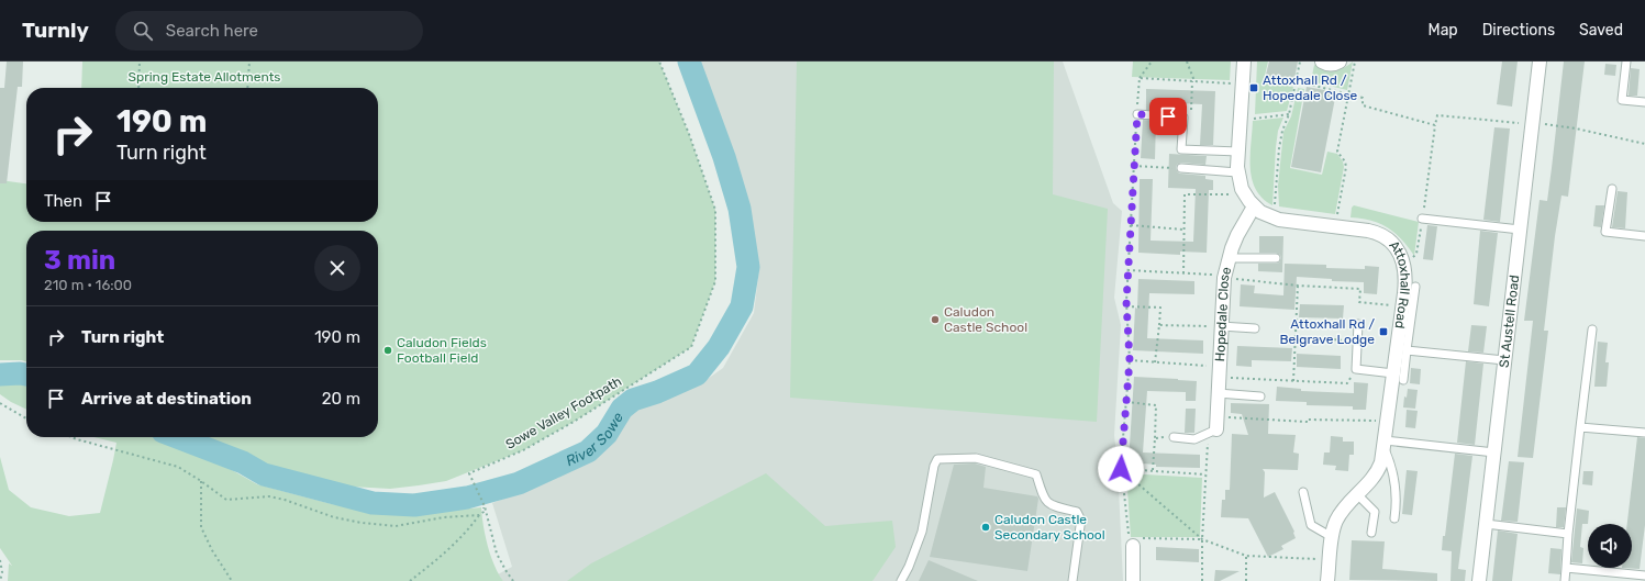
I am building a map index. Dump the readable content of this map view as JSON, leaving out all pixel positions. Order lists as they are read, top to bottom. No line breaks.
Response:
{"streets":{"street":["Attoxhall Road","Hopedale Close","St Austell Road"],"path":["Sowe Valley Footpath"]},"crossings":[["Attoxhall Road","Hopedale Close"]],"water":["River Sowe"],"parks":["Spring Estate Allotments"],"places":{"transit":["Attoxhall Rd / Hopedale Close","Attoxhall Rd / Belgrave Lodge"],"other":["Caludon Castle School","Caludon Fields Football Field","Caludon Castle Secondary School"]},"page":{"header":"Turnly","search":"Search here","nav":["Map","Directions","Saved"],"turn":["190 m","Turn right"],"then":"Then","heading":["3 min","210 m · 16:00"],"list":[{"name":"Turn right","value":"190 m"},{"name":"Arrive at destination","value":"20 m"}]}}
